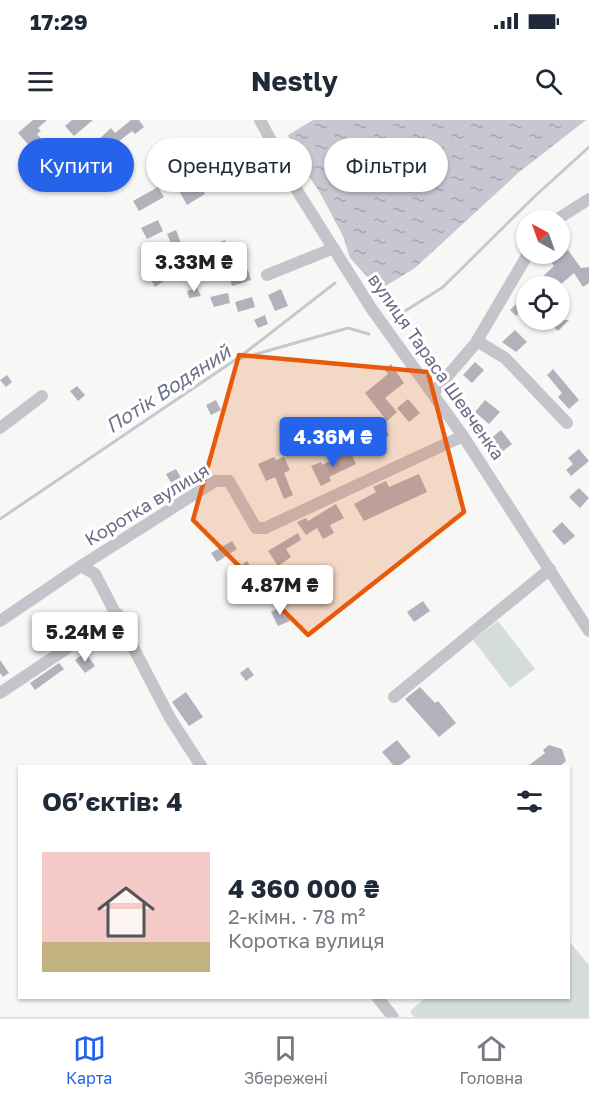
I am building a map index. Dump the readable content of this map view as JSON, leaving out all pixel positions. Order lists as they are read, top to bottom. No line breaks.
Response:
{"streets":{"street":["вулиця Тараса Шевченка","Коротка вулиця"]},"crossings":[["вулиця Тараса Шевченка","Коротка вулиця"]],"water":["Потік Водяний"],"north":"top left","page":{"status":"17:29","header":"Nestly","chip":["Купити","Орендувати","Фільтри"],"price":["3.33M ₴","4.36M ₴","4.87M ₴","5.24M ₴"],"heading":"Об’єктів: 4","list":[{"name":"4 360 000 ₴","note":"2-кімн. · 78 m² · Коротка вулиця"}],"tabs":["Карта","Збережені","Головна"]}}
